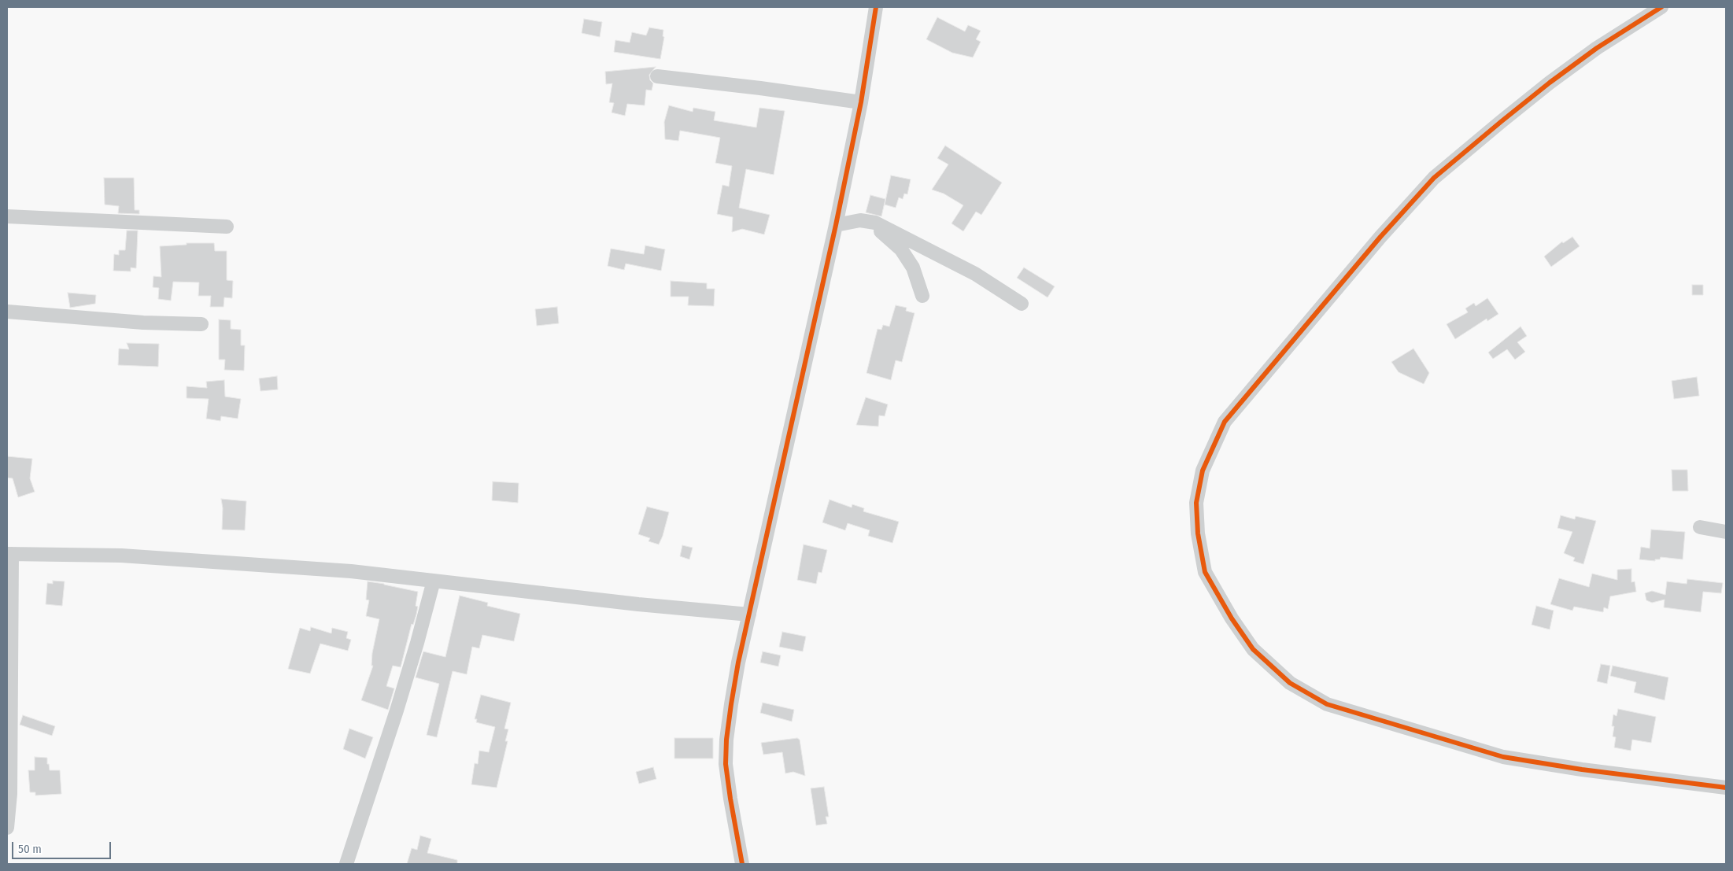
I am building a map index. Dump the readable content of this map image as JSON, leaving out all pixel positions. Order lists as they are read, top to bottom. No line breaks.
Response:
{"scale_bar":"50 m"}
